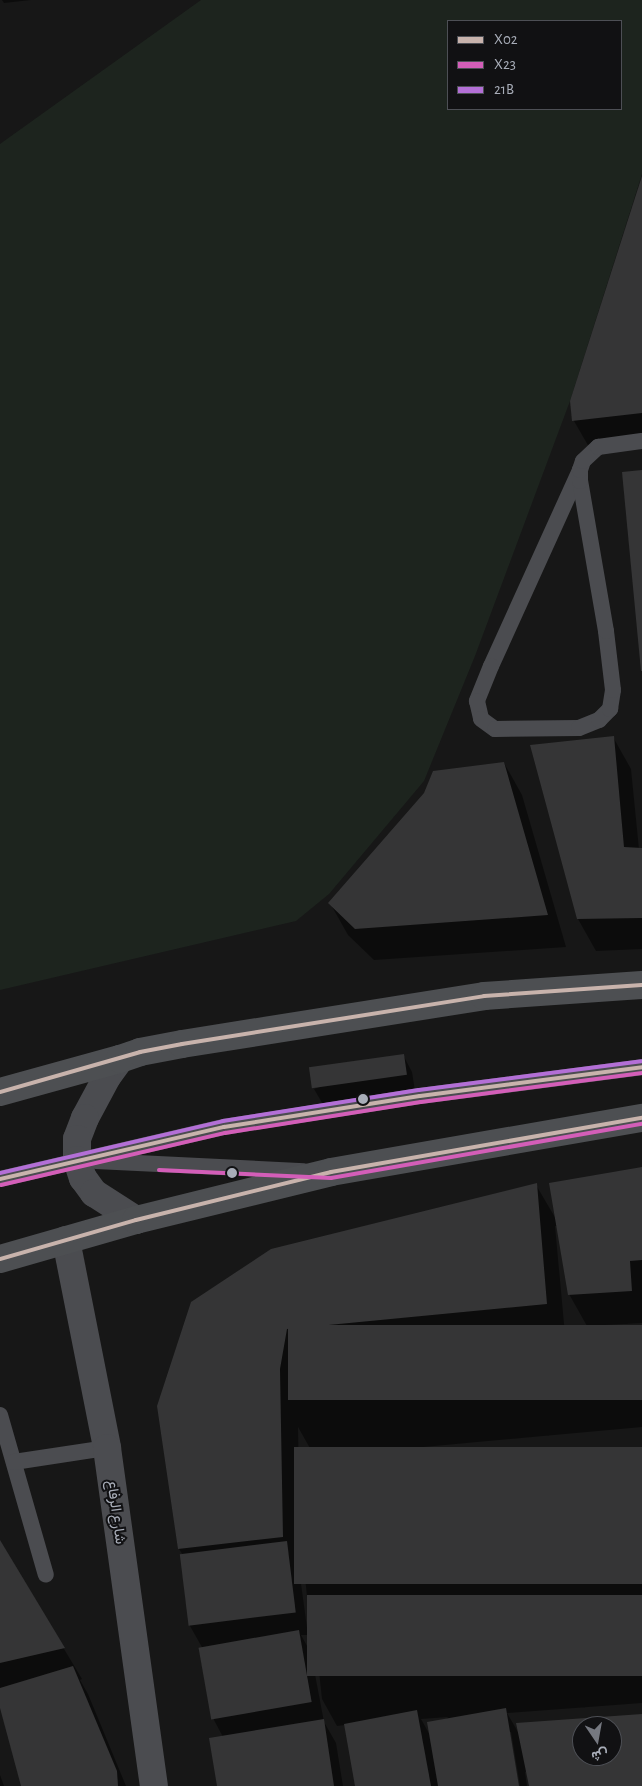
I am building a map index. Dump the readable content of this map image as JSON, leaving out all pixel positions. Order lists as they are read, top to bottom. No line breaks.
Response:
{"streets":{"street":["شارع الرفاع"]},"lines":["transit line X02","transit line 21B","transit line X23"],"legend":["X02","X23","21B"],"north":"bottom"}
